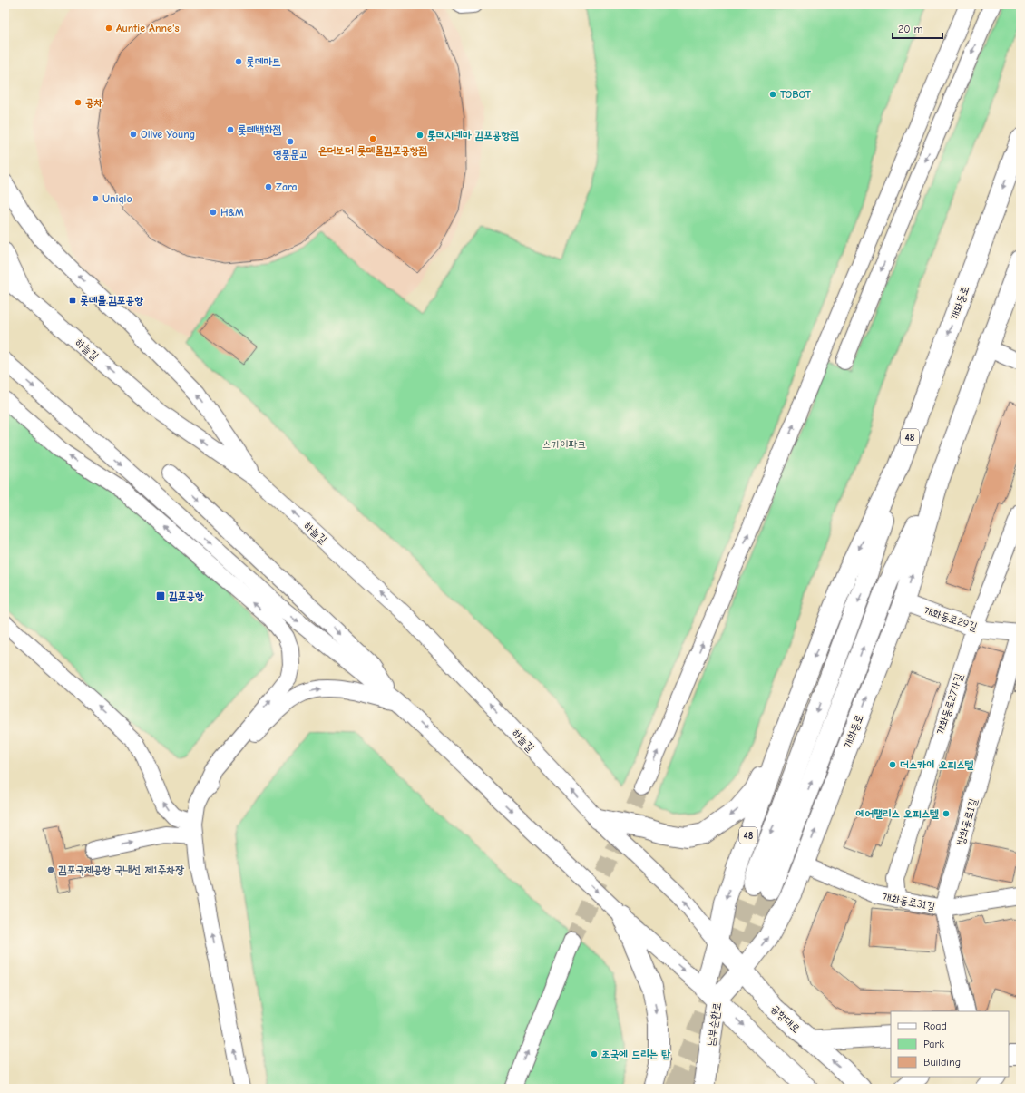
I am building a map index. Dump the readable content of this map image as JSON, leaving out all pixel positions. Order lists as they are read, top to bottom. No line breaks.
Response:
{"streets":{"main road":["개화동로","48","공항대로","남부순환로"],"street":["하늘길","개화동로29길","개화동로27가길","방화동로1길","개화동로31길"]},"crossings":[["개화동로","하늘길"],["개화동로","개화동로29길"],["개화동로","개화동로31길"],["개화동로","공항대로"],["개화동로","남부순환로"],["하늘길","공항대로"],["하늘길","남부순환로"],["개화동로29길","개화동로27가길"],["개화동로29길","방화동로1길"],["개화동로27가길","개화동로31길"],["방화동로1길","개화동로31길"],["공항대로","남부순환로"]],"parks":["스카이파크"],"places":{"other":["Auntie Anne's","롯데마트","TOBOT","공차","롯데백화점","Olive Young","롯데시네마 김포공항점","온더보더 롯데몰김포공항점","영풍문고","Zara","Uniqlo","H&M","더스카이 오피스텔","에어팰리스 오피스텔","김포국제공항 국내선 제1주차장","조국에 드리는 탑"],"transit":["롯데몰.김포공항","김포공항"]},"legend":["Road","Park","Building"],"scale_bar":"20 m"}
